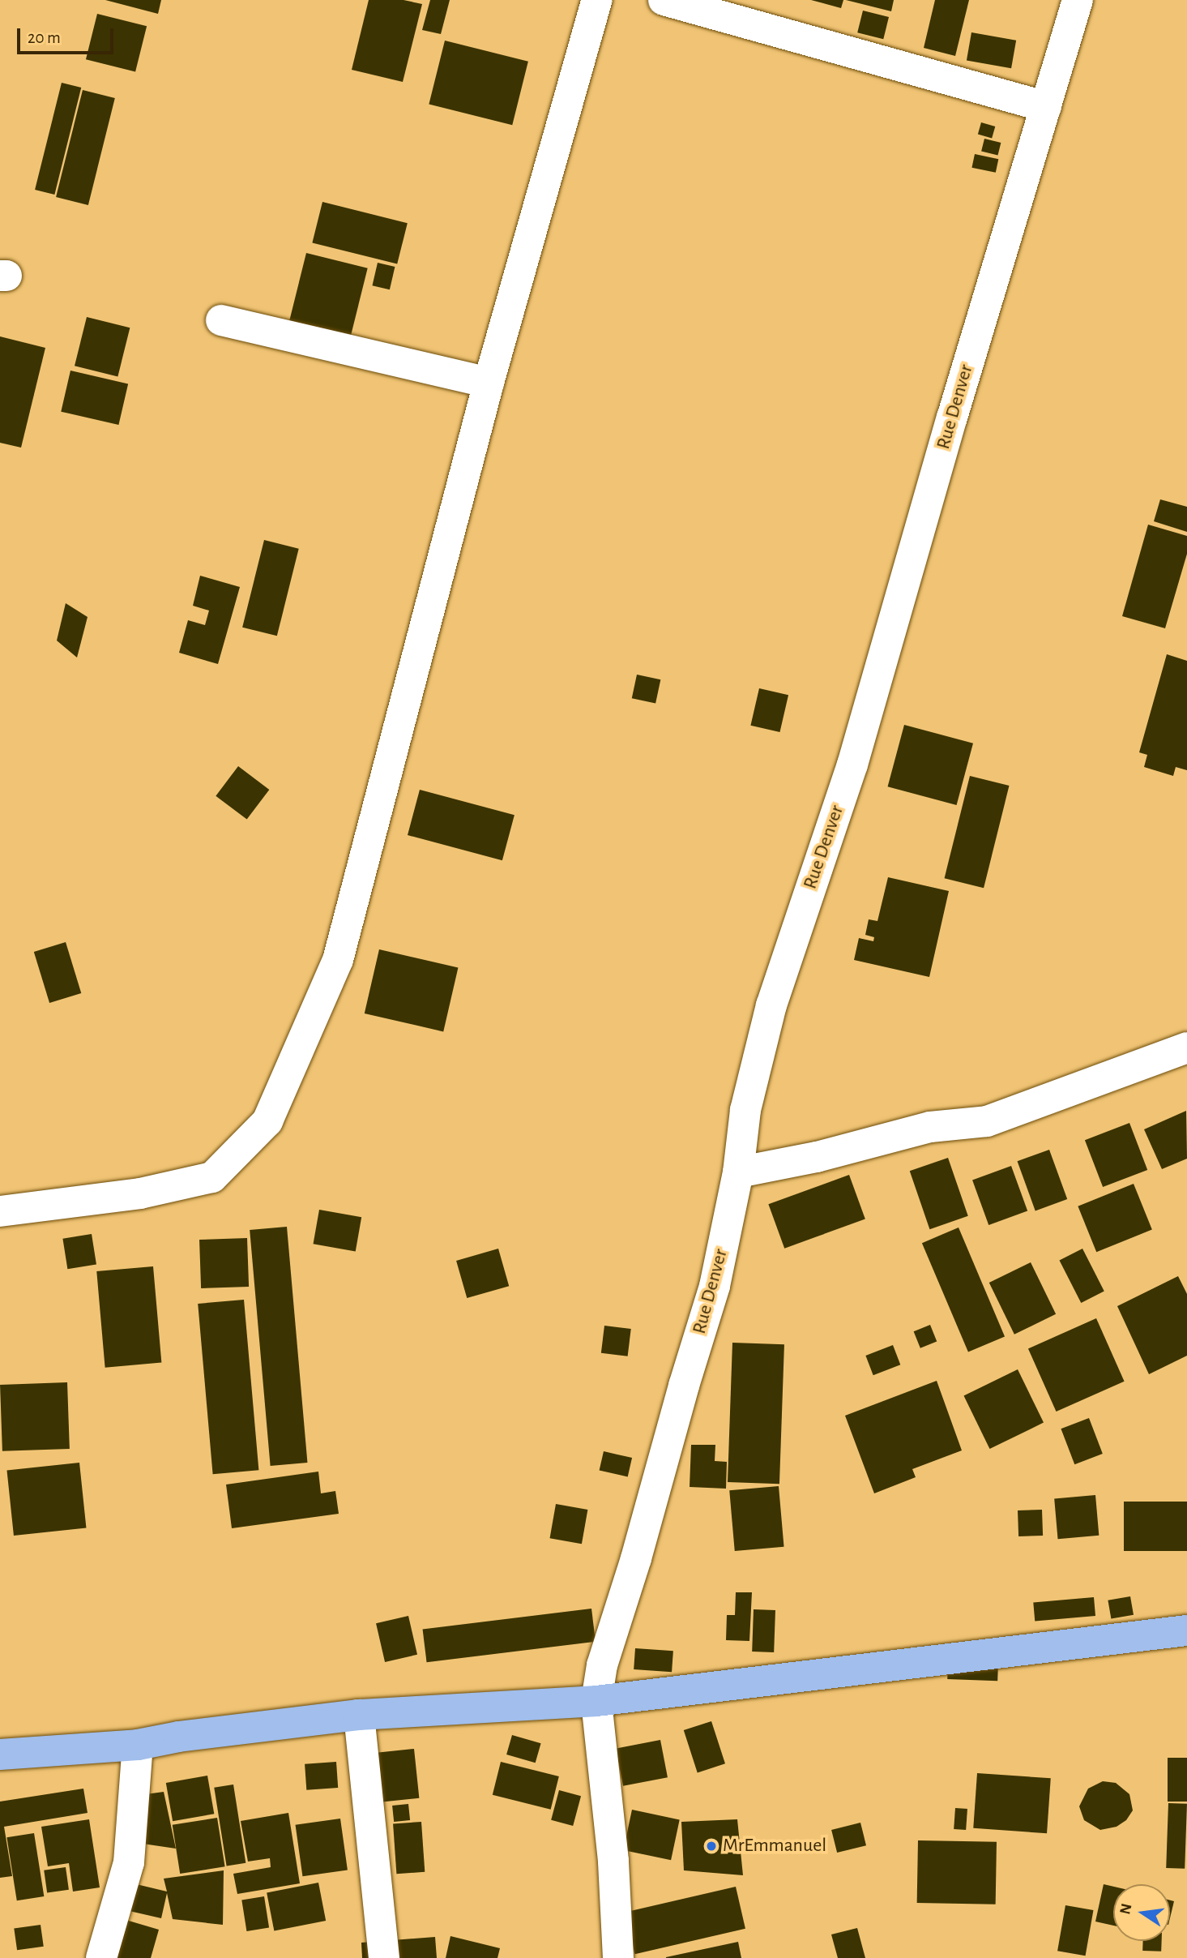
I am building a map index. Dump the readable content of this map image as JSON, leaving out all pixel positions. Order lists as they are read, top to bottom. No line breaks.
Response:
{"streets":{"street":["Rue Denver"]},"places":["MrEmmanuel"],"scale_bar":"20 m","north":"left"}
